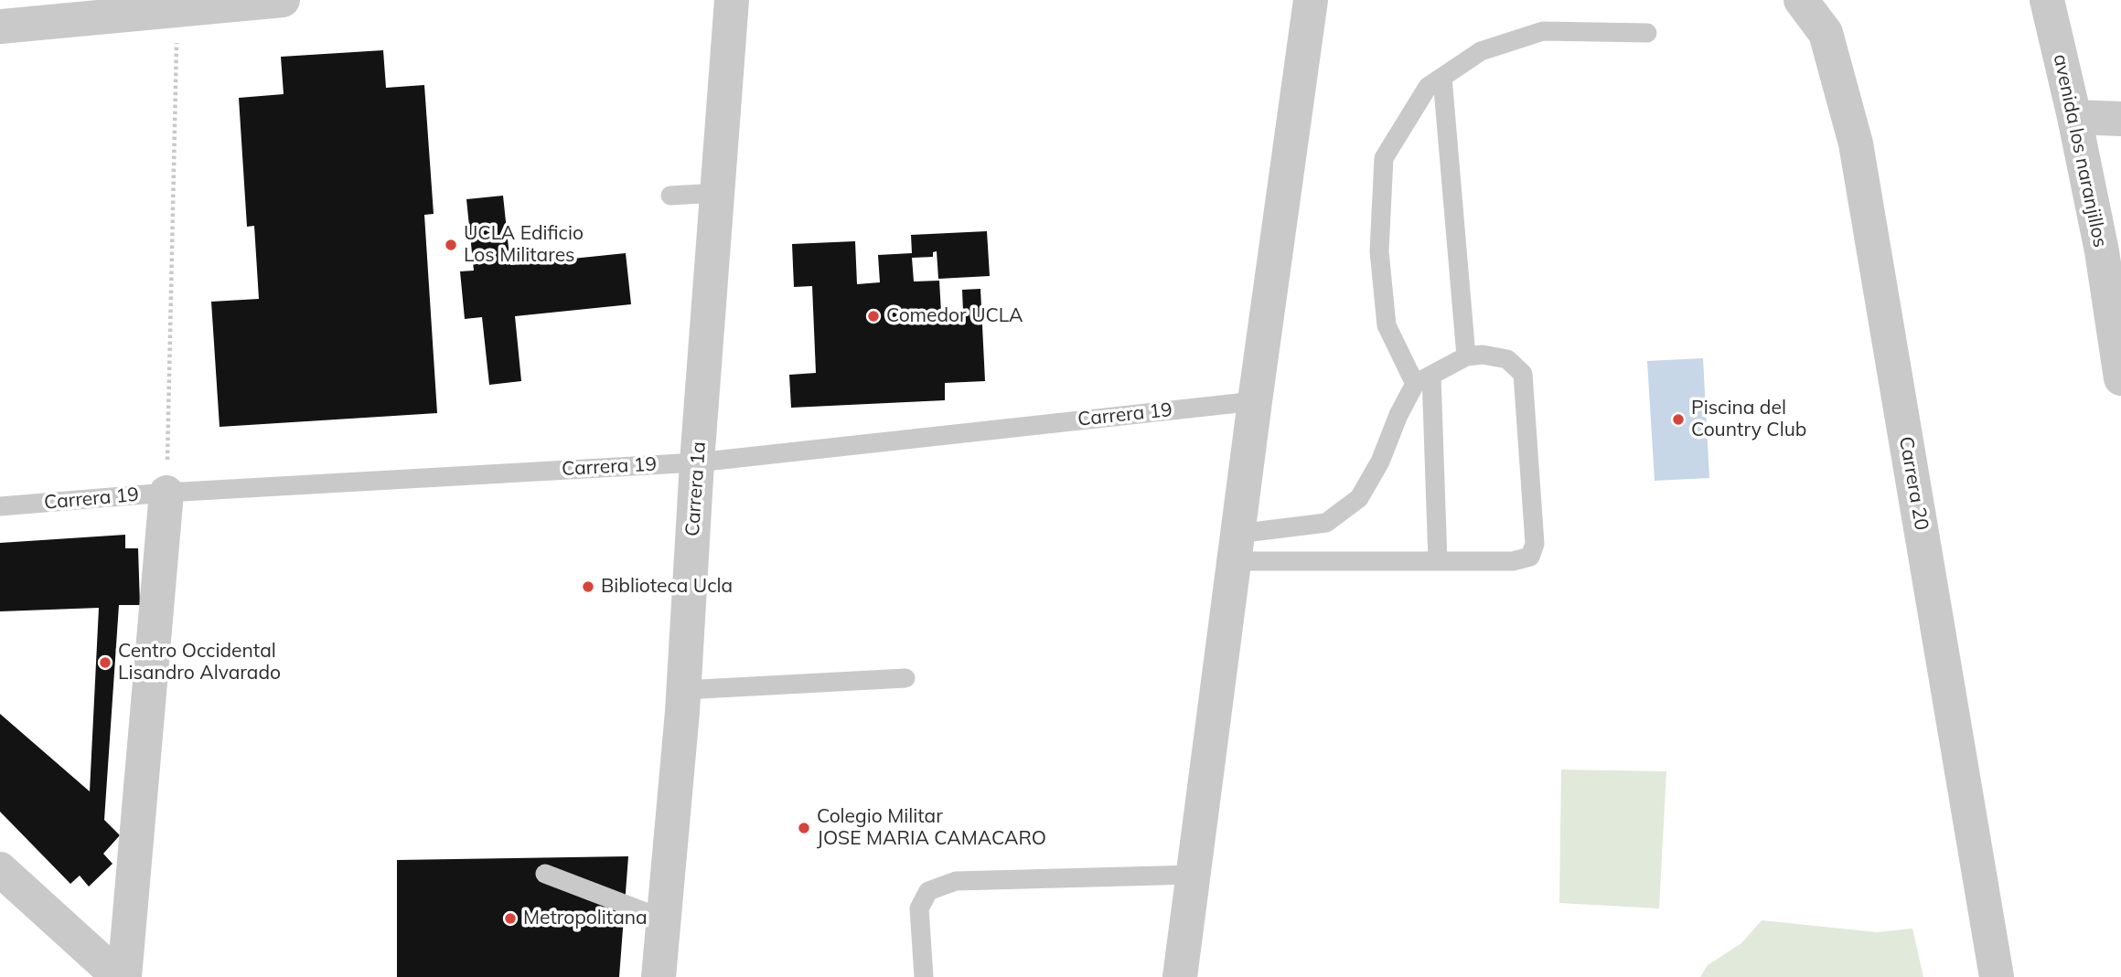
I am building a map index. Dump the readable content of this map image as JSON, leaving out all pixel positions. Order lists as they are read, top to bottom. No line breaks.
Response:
{"streets":{"street":["avenida los naranjillos","Carrera 20","Carrera 1a"],"lane":["Carrera 19"]},"crossings":[["Carrera 19","Carrera 1a"]],"places":["UCLA Edificio Los Militares","Comedor UCLA","Piscina del Country Club","Biblioteca Ucla","Centro Occidental Lisandro Alvarado","Colegio Militar JOSE MARIA CAMACARO","Metropolitana"]}
